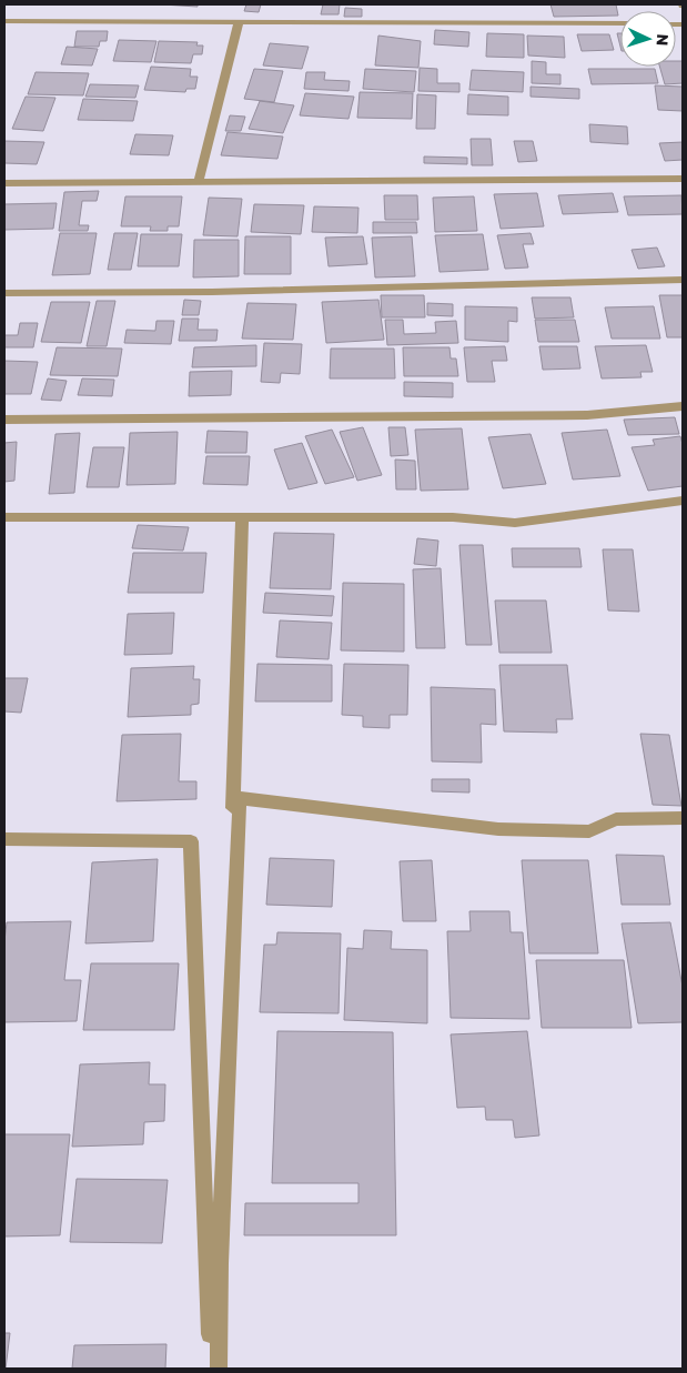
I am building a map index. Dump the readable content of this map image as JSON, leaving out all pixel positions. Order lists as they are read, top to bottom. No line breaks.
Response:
{"north":"right"}
